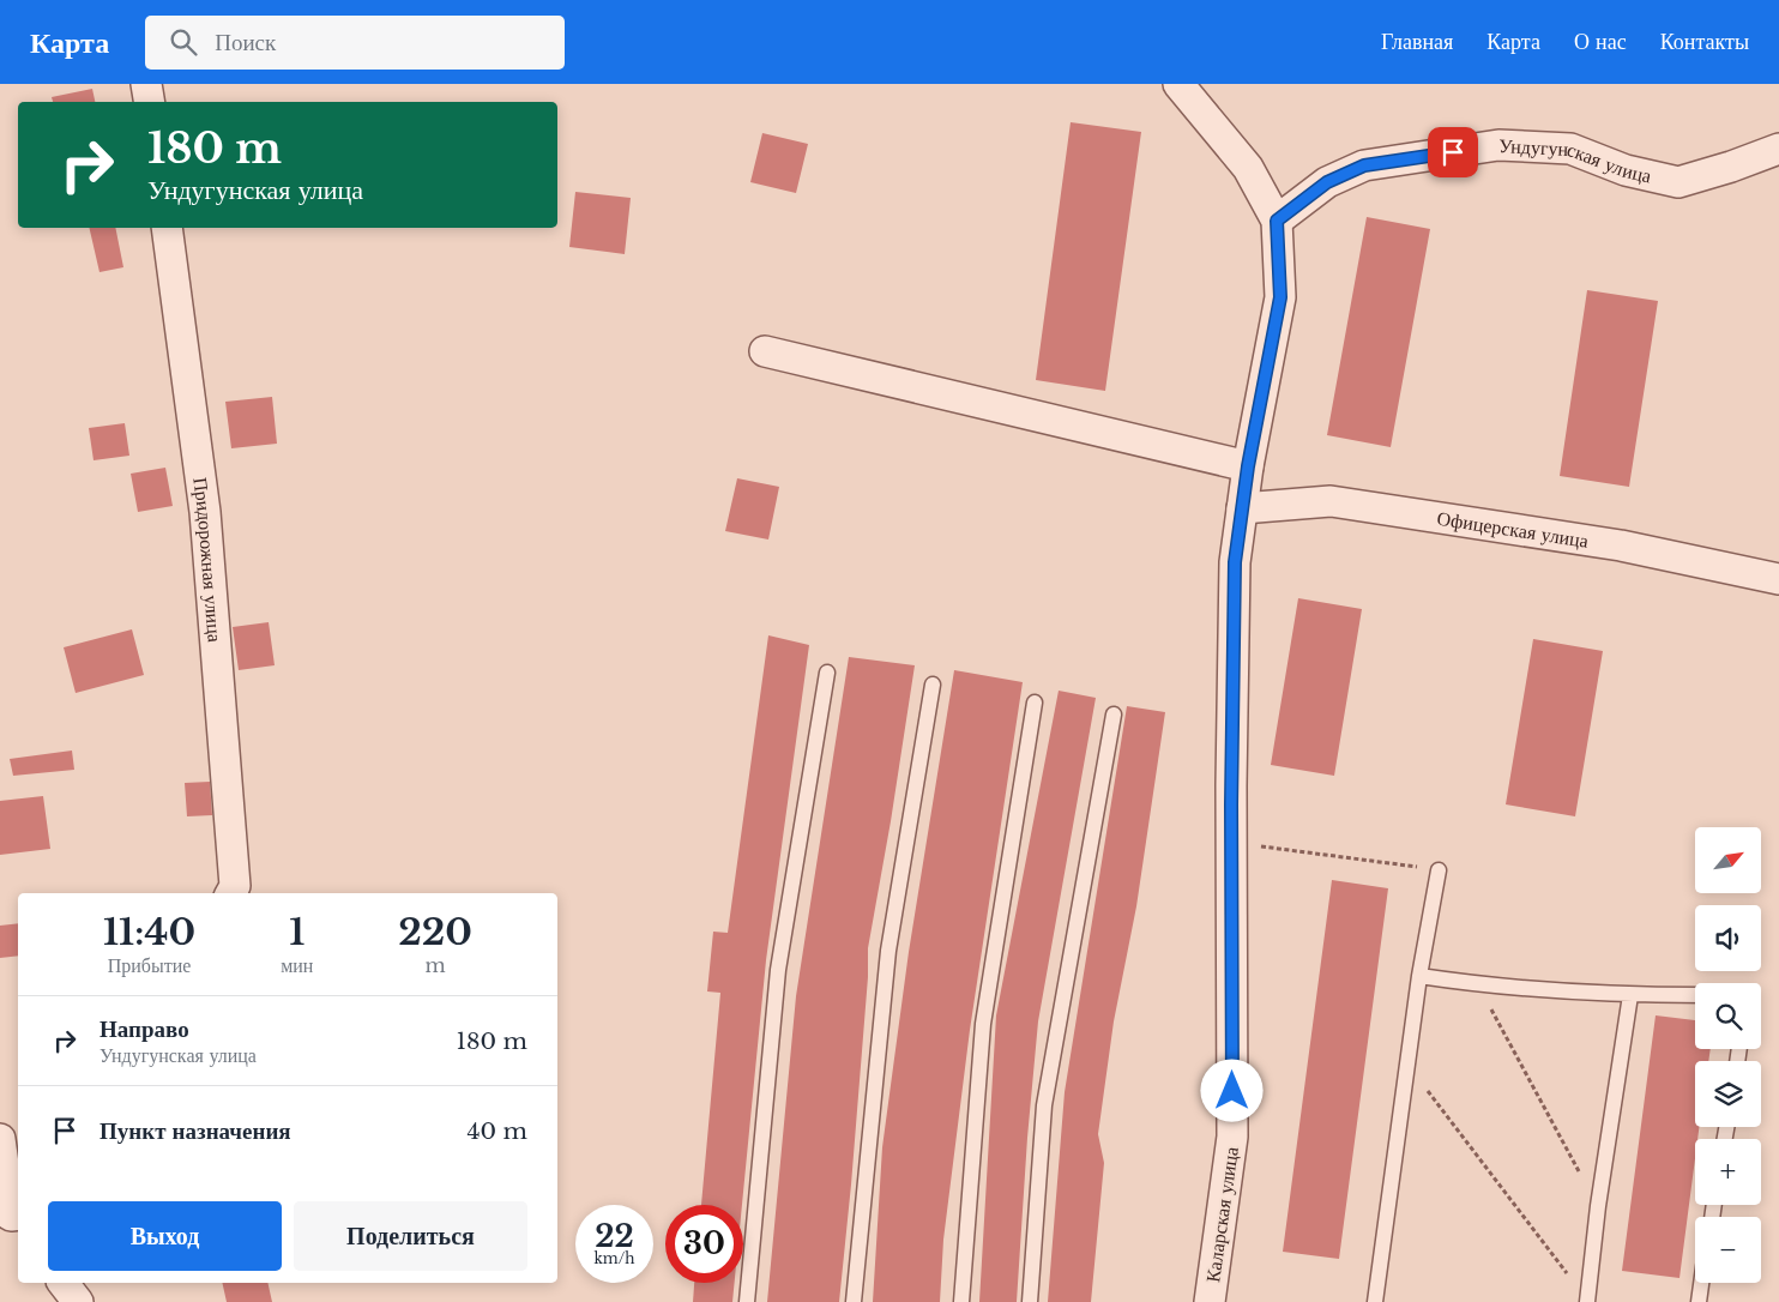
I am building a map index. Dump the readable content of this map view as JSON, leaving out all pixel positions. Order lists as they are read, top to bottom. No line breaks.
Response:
{"streets":{"street":["Ундугунская улица","Офицерская улица","Придорожная улица","Каларская улица"]},"crossings":[["Ундугунская улица","Каларская улица"],["Офицерская улица","Каларская улица"]],"north":"top right","page":{"header":"Карта","search":"Поиск","nav":["Главная","Карта","О нас","Контакты"],"turn":["180 m","Ундугунская улица"],"map_buttons":["+","−"],"eta":["11:40","Прибытие","1","мин","220","m"],"list":[{"name":"Направо","note":"Ундугунская улица","value":"180 m"},{"name":"Пункт назначения","value":"40 m"}],"buttons":["Выход","Поделиться"],"speed":"22 km/h","limit":"30"}}
